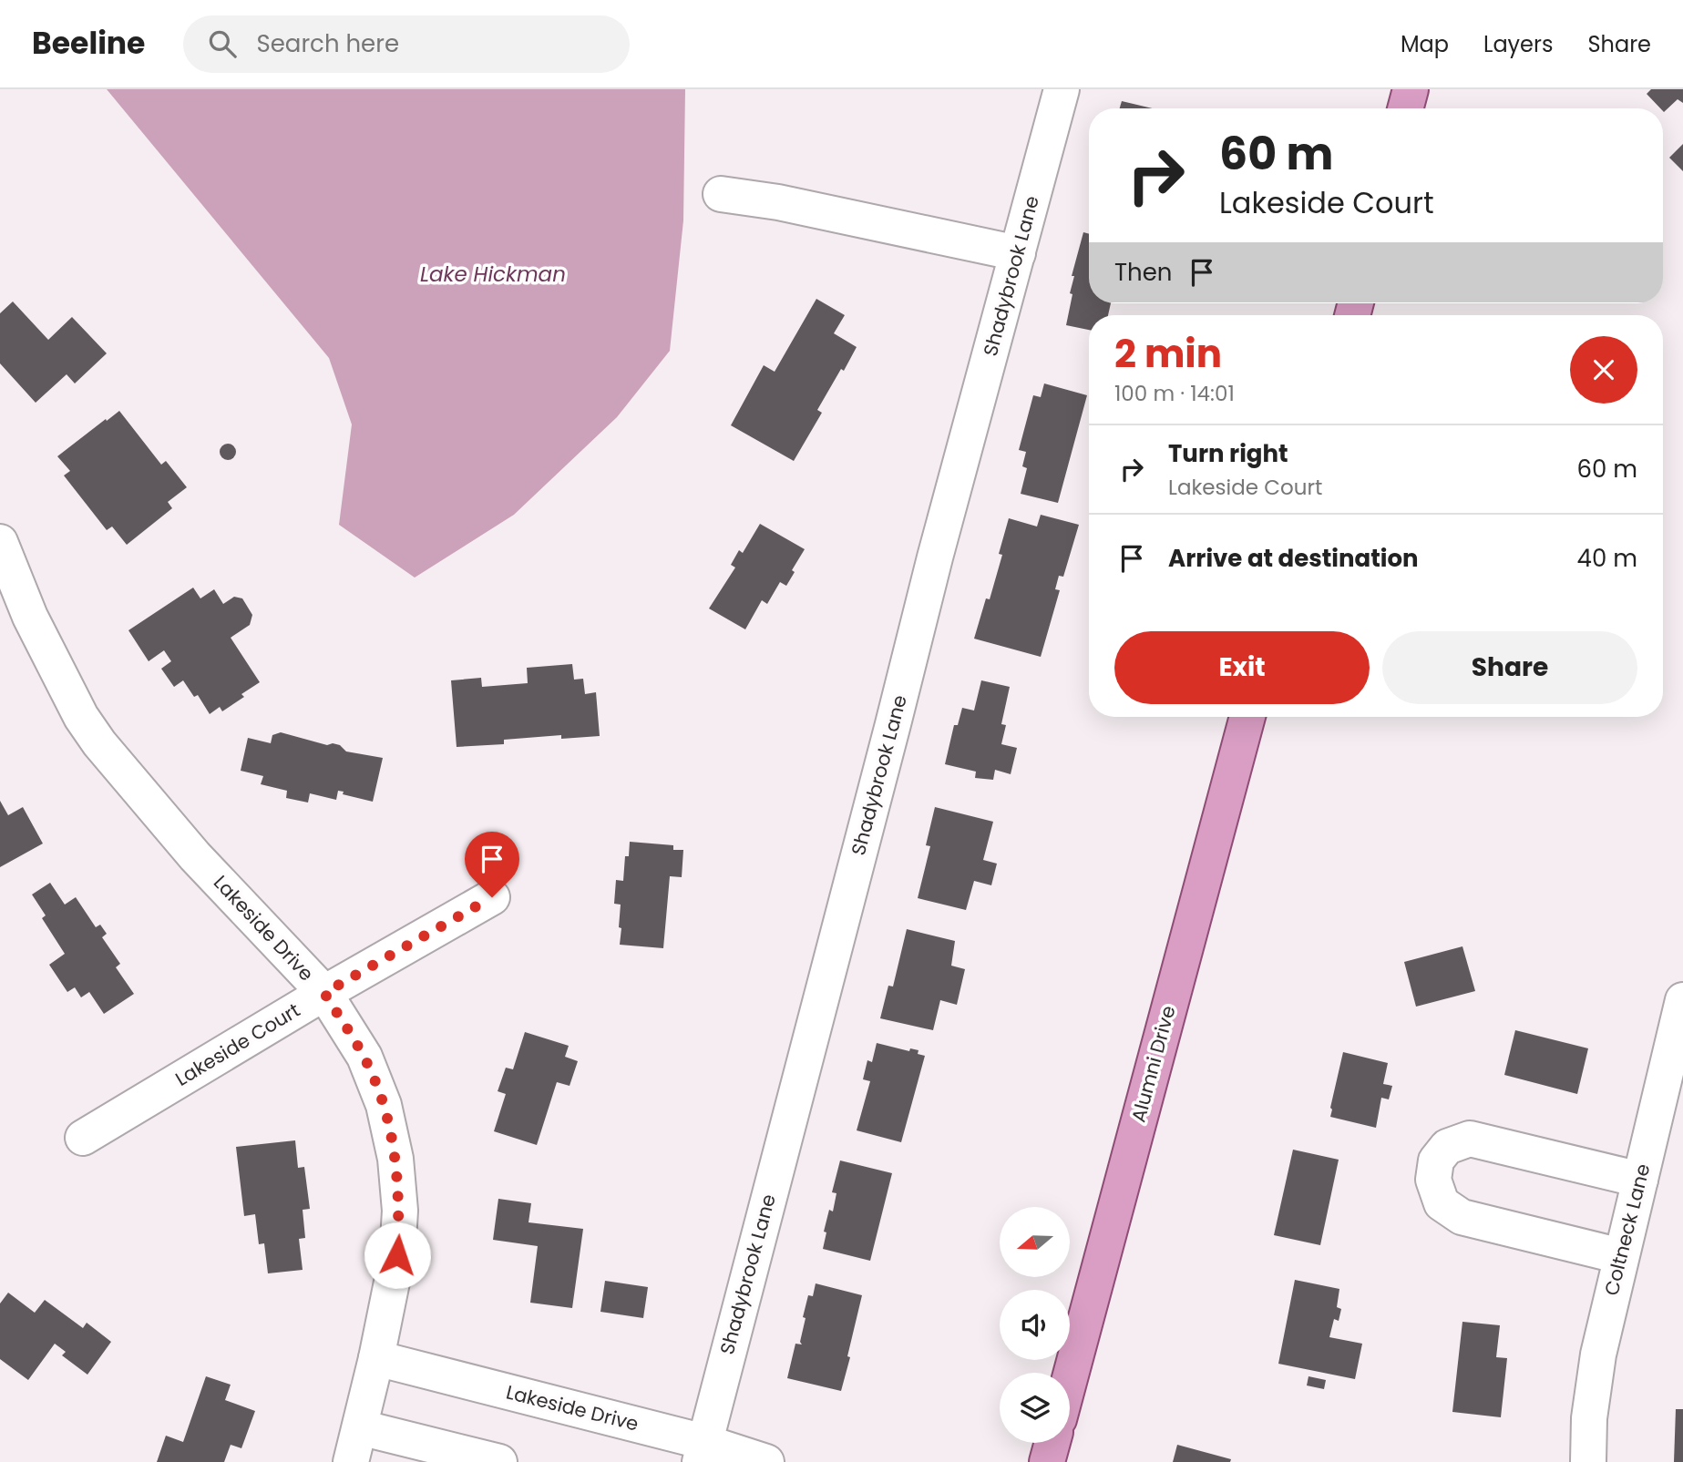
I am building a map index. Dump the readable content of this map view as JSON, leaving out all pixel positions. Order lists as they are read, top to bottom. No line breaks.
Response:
{"streets":{"main road":["Alumni Drive"],"street":["Shadybrook Lane","Lakeside Drive","Lakeside Court","Coltneck Lane"]},"crossings":[["Shadybrook Lane","Lakeside Drive"],["Lakeside Drive","Lakeside Court"]],"water":["Lake Hickman"],"north":"left","page":{"header":"Beeline","search":"Search here","nav":["Map","Layers","Share"],"turn":["60 m","Lakeside Court"],"then":"Then","heading":["2 min","100 m · 14:01"],"list":[{"name":"Turn right","note":"Lakeside Court","value":"60 m"},{"name":"Arrive at destination","value":"40 m"}],"buttons":["Exit","Share"]}}
